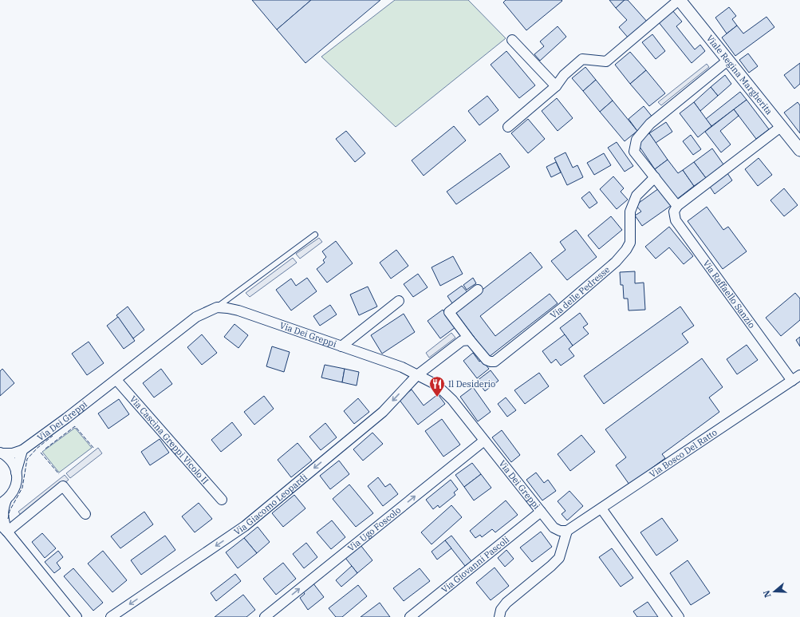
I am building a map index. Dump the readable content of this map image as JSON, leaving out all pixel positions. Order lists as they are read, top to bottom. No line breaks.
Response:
{"streets":{"street":["Viale Regina Margherita","Via delle Pedresse","Via Raffaello Sanzio","Via Dei Greppi","Via Cascina Greppi Vicolo II","Via Bosco Del Ratto","Via Giacomo Leopardi","Via Ugo Foscolo","Via Giovanni Pascoli"]},"crossings":[["Via Raffaello Sanzio","Via Bosco Del Ratto"],["Via Dei Greppi","Via Cascina Greppi Vicolo II"],["Via Dei Greppi","Via Bosco Del Ratto"],["Via Dei Greppi","Via Giacomo Leopardi"],["Via Dei Greppi","Via Ugo Foscolo"],["Via Dei Greppi","Via Giovanni Pascoli"]],"one_way":["Via Giacomo Leopardi","Via Ugo Foscolo"],"places":{"restaurant":["Il Desiderio"]},"north":"left"}
